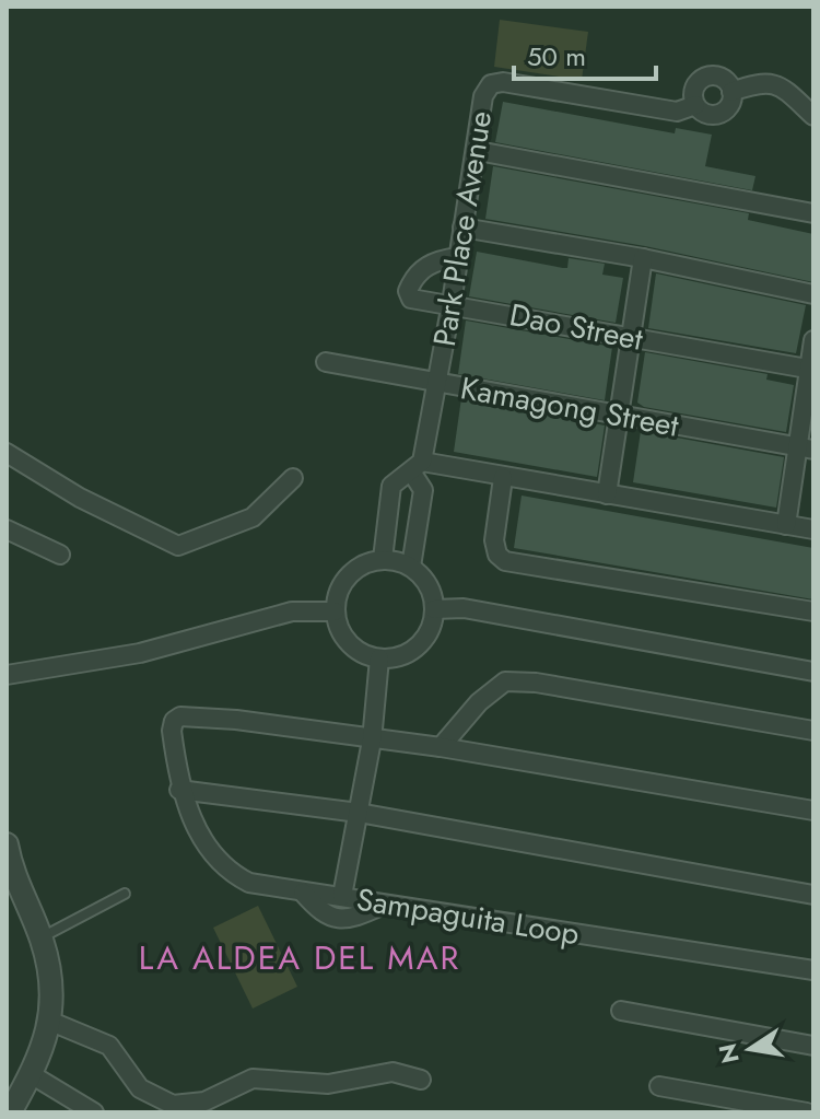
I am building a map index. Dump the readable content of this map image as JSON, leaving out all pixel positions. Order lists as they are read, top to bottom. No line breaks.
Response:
{"streets":{"street":["Park Place Avenue","Dao Street","Kamagong Street","Sampaguita Loop"]},"crossings":[["Park Place Avenue","Dao Street"],["Park Place Avenue","Kamagong Street"]],"districts":["LA ALDEA DEL MAR"],"scale_bar":"50 m","north":"left"}
